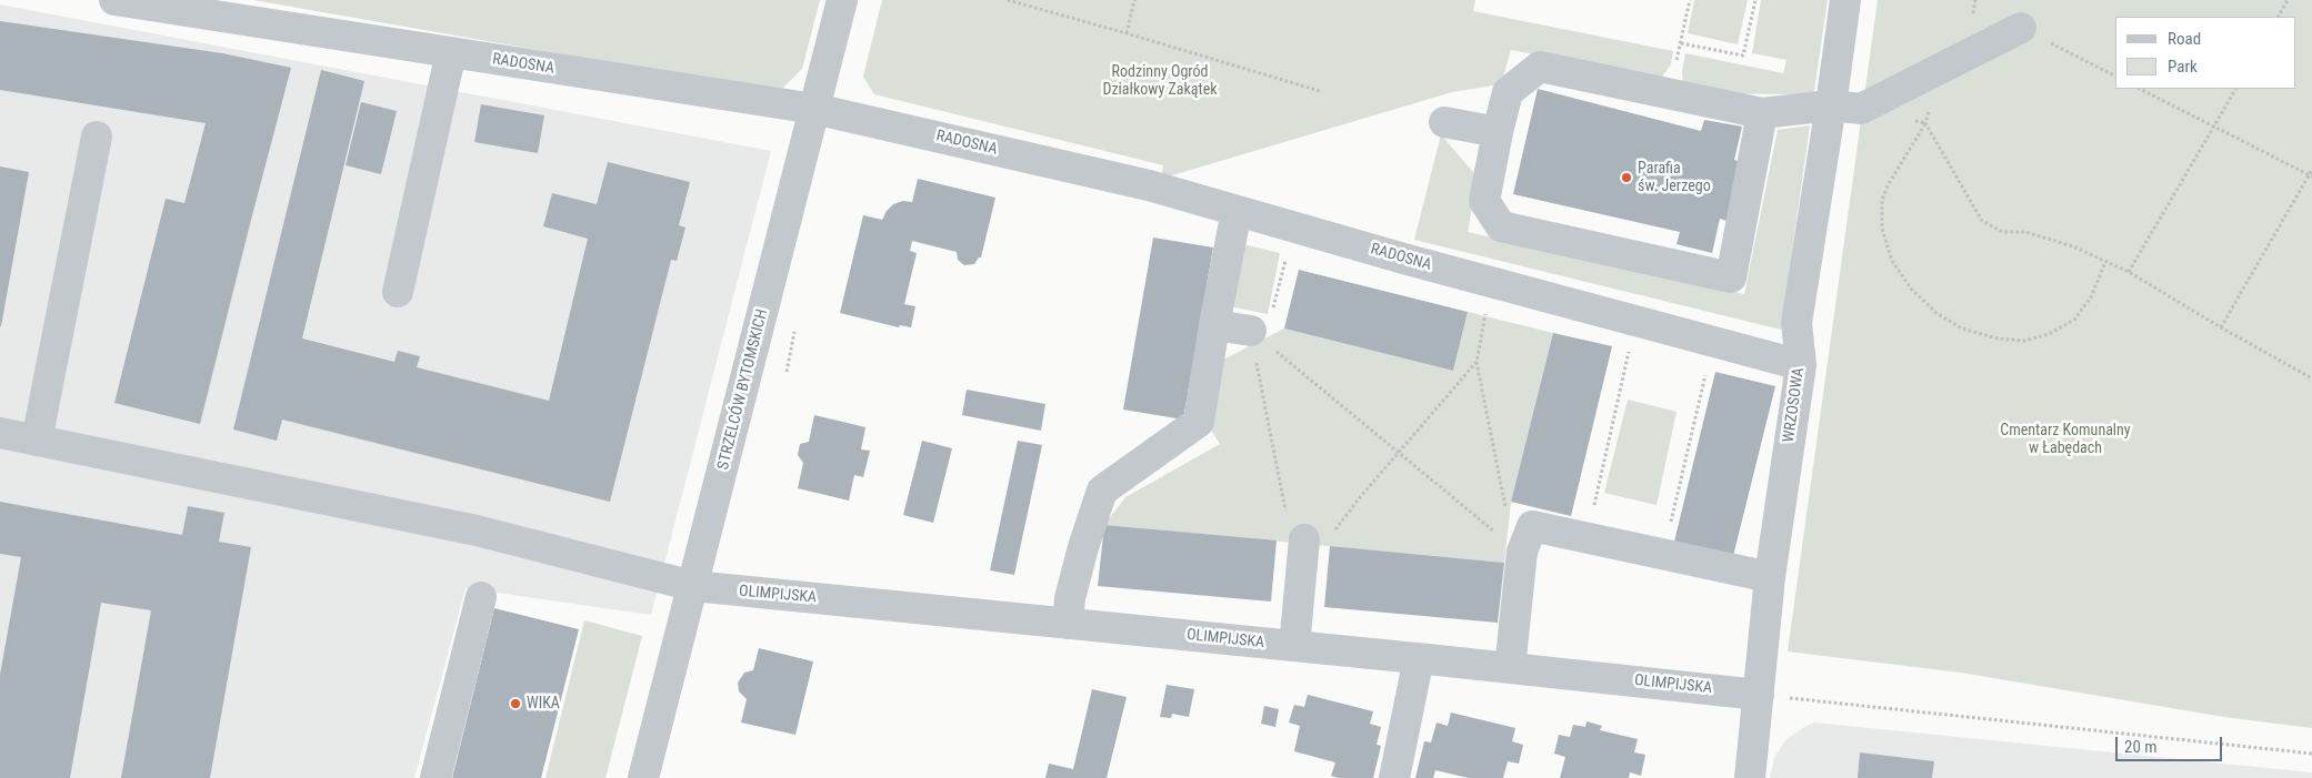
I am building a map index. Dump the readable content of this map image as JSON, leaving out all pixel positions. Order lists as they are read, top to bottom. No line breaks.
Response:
{"streets":{"street":["RADOSNA","STRZELCÓW BYTOMSKICH","WRZOSOWA","OLIMPIJSKA"]},"crossings":[["RADOSNA","STRZELCÓW BYTOMSKICH"],["RADOSNA","WRZOSOWA"],["STRZELCÓW BYTOMSKICH","OLIMPIJSKA"],["WRZOSOWA","OLIMPIJSKA"]],"parks":["Rodzinny Ogród Działkowy Zakątek","Cmentarz Komunalny w Łabędach"],"places":["Parafia św. Jerzego","WIKA"],"legend":["Road","Park"],"scale_bar":"20 m"}
